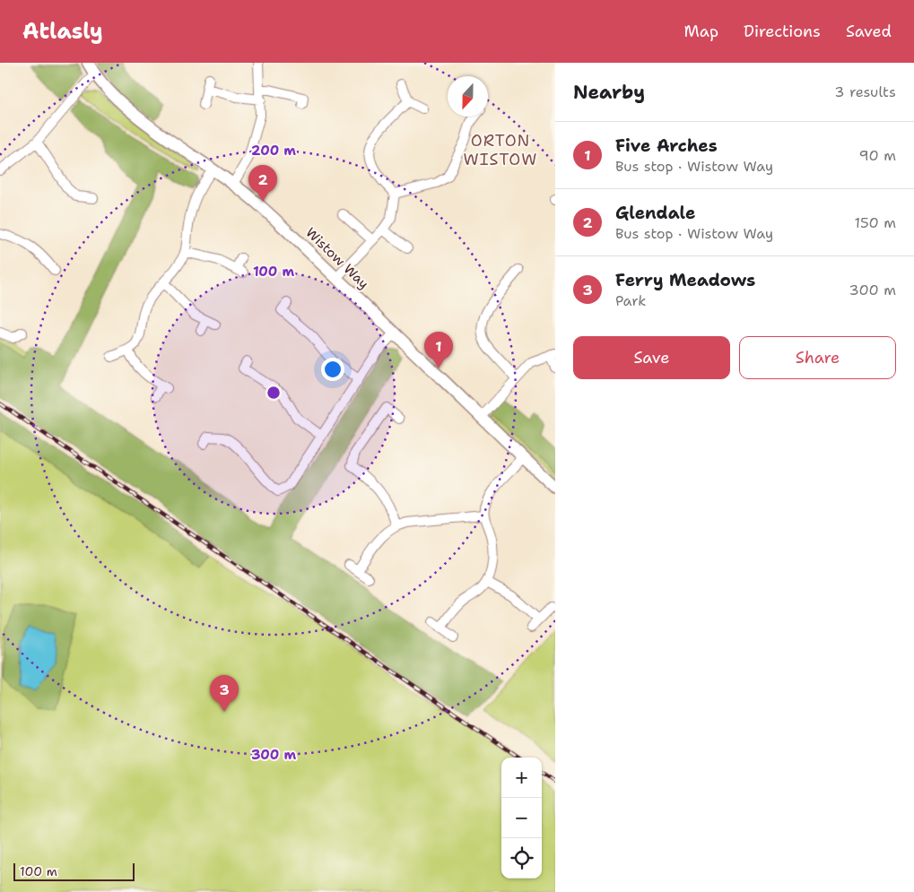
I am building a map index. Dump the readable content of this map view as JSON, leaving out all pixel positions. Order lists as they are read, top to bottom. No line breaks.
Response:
{"streets":{"street":["Wistow Way"]},"districts":["ORTON WISTOW"],"scale_bar":"100 m","north":"bottom","page":{"header":"Atlasly","nav":["Map","Directions","Saved"],"heading":["Nearby","3 results"],"list":[{"mark":"1","name":"Five Arches","note":"Bus stop · Wistow Way","value":"90 m"},{"mark":"2","name":"Glendale","note":"Bus stop · Wistow Way","value":"150 m"},{"mark":"3","name":"Ferry Meadows","note":"Park","value":"300 m"}],"pins":["2","1","3"],"buttons":["Save","Share"],"map_buttons":["+","−"],"scale":"100 m"},"rings":["200 m","100 m","300 m"]}
